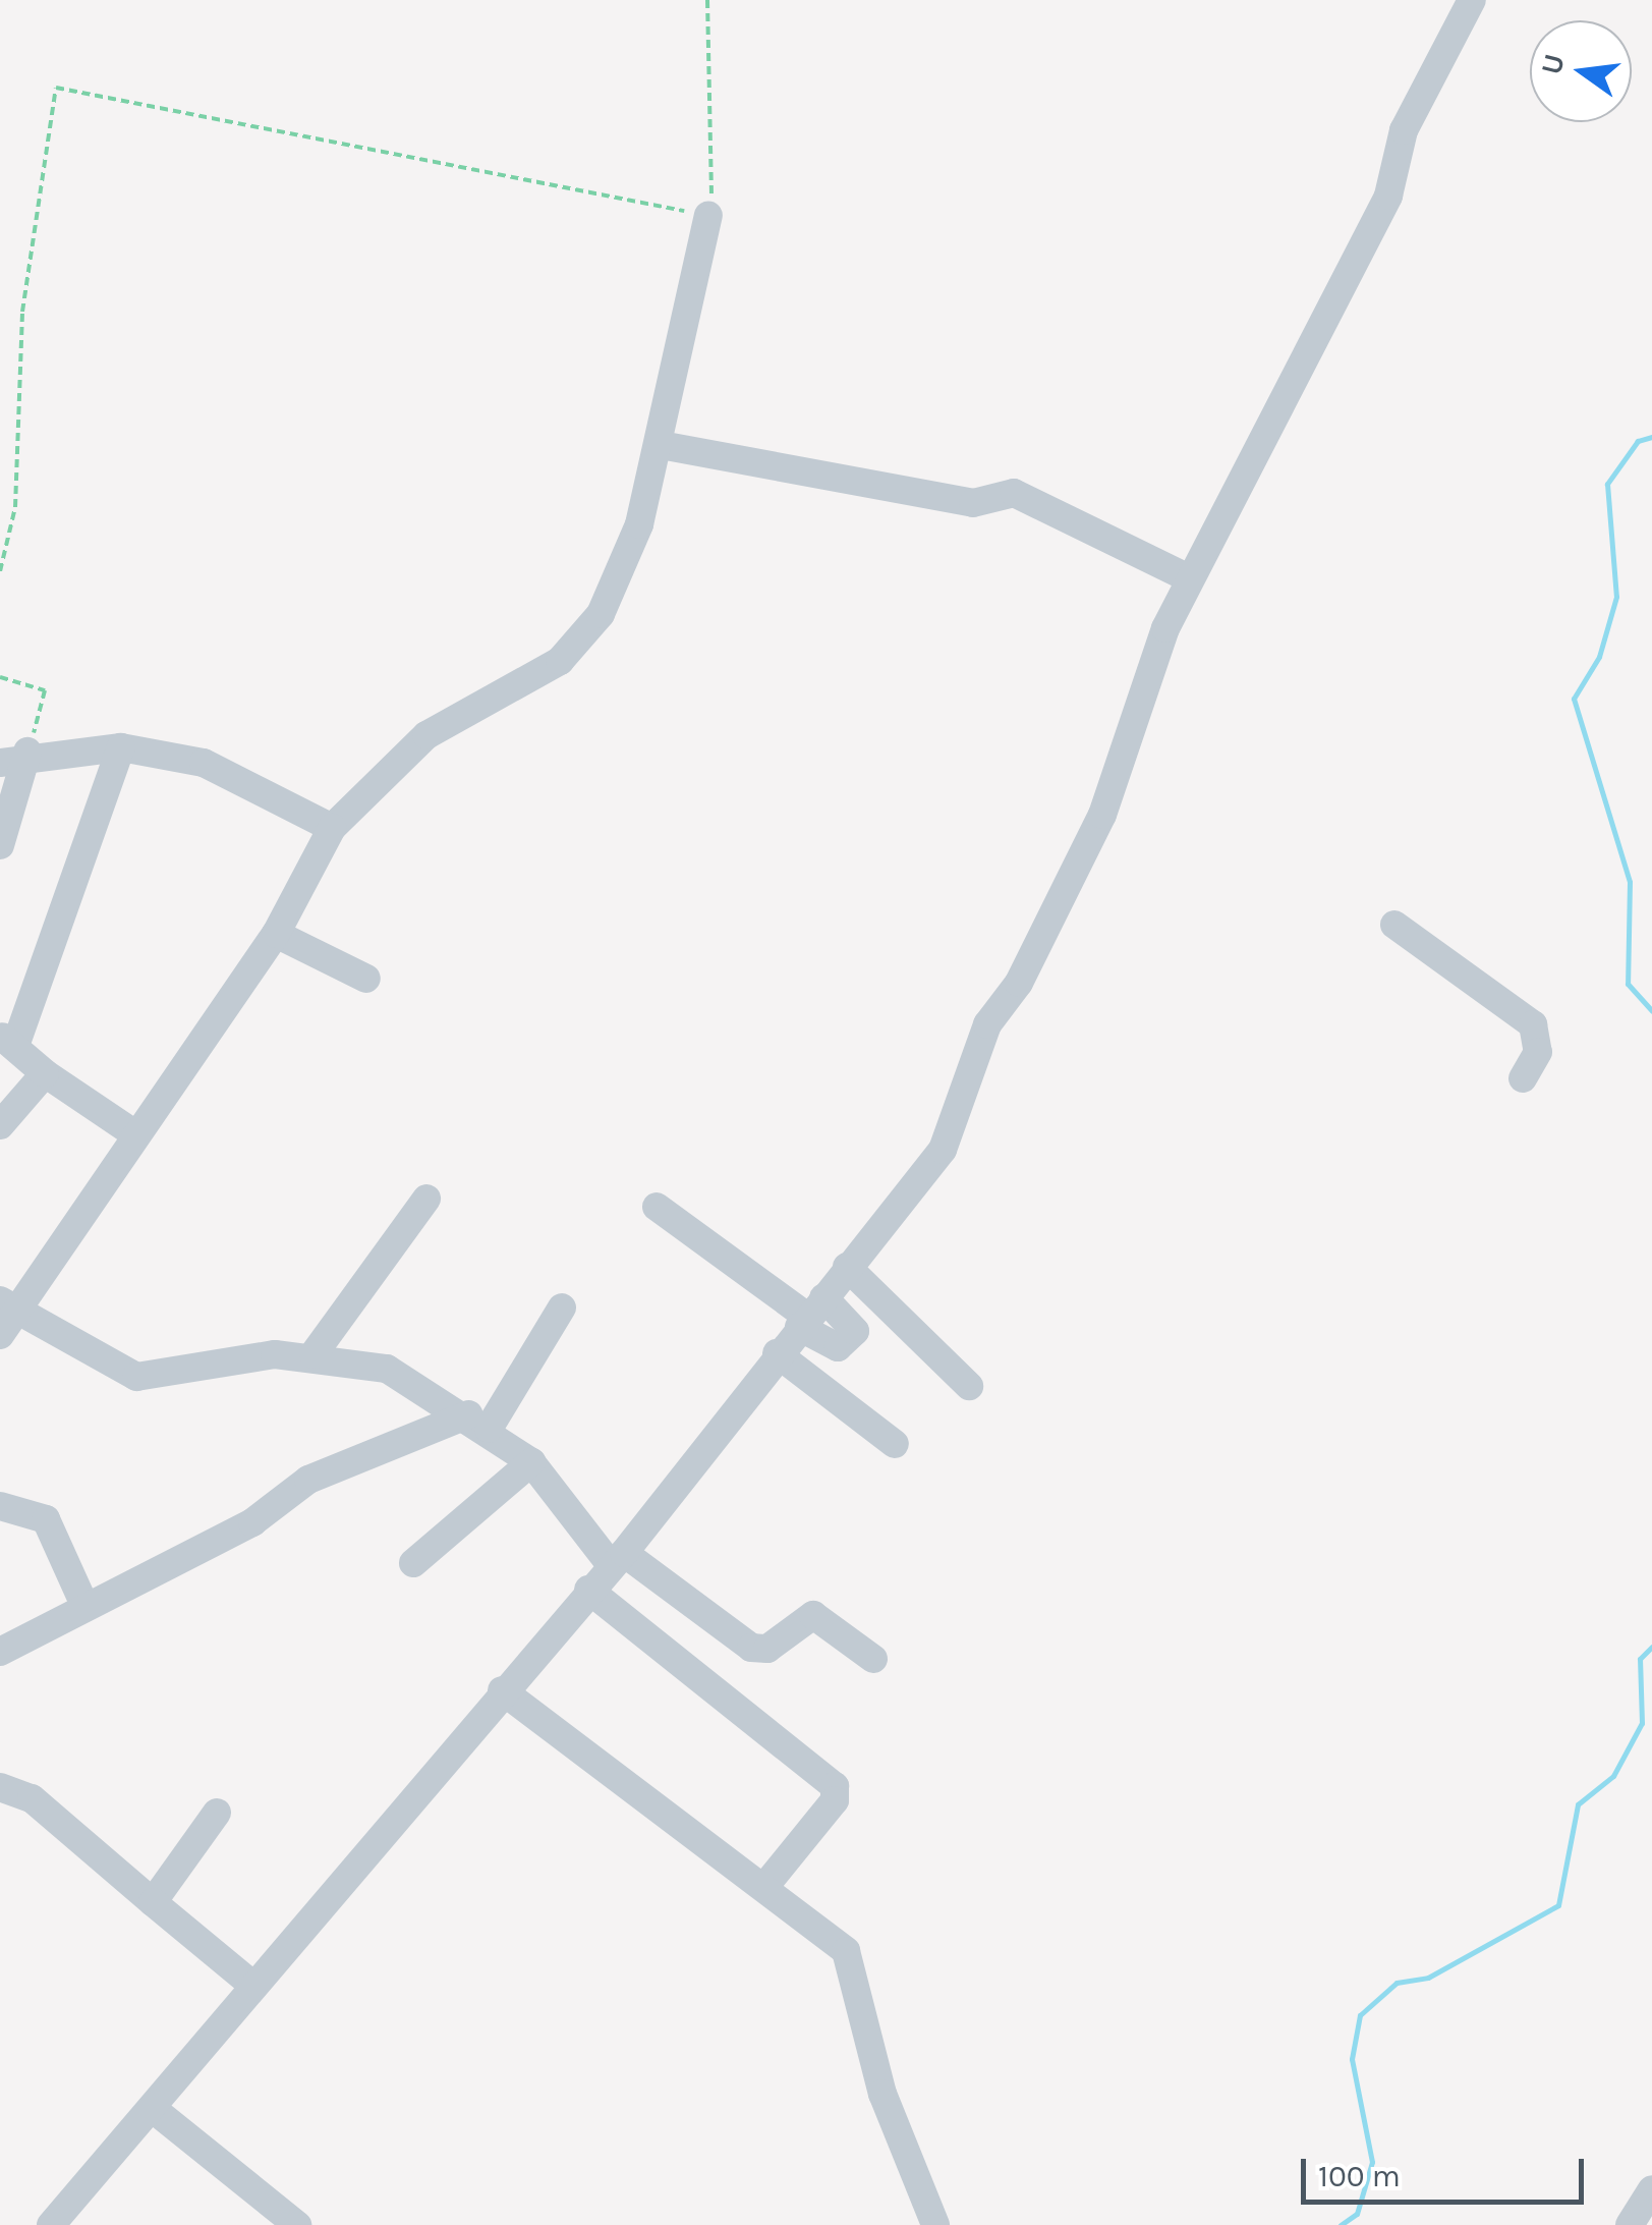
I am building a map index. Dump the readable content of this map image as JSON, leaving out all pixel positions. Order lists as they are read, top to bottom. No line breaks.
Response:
{"scale_bar":"100 m","north":"left"}
